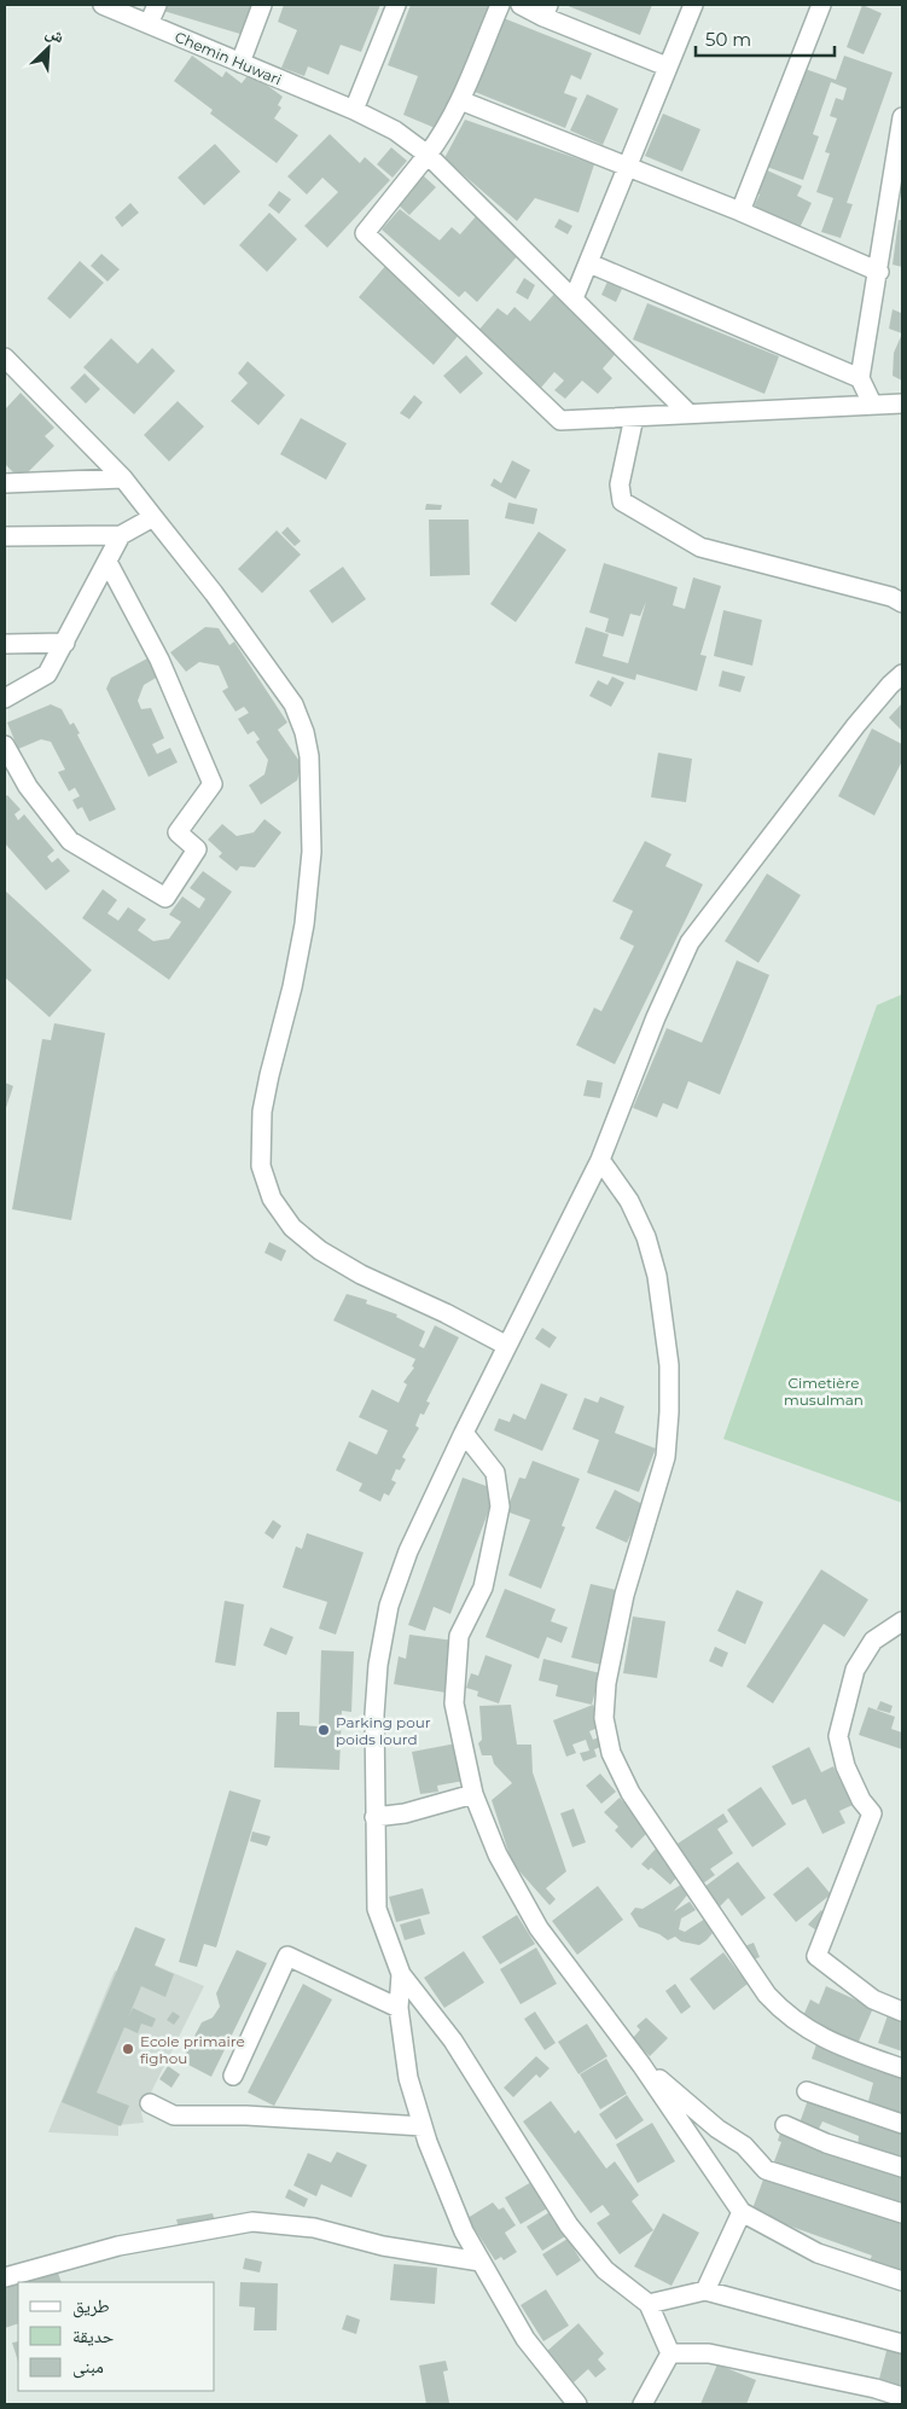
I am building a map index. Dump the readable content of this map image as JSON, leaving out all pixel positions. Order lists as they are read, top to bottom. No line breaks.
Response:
{"streets":{"street":["Chemin Huwari"]},"parks":["Cimetière musulman"],"places":["Parking pour poids lourd","Ecole primaire fighou"],"legend":["طريق","حديقة","مبنى"],"scale_bar":"50 m","north":"top right"}
